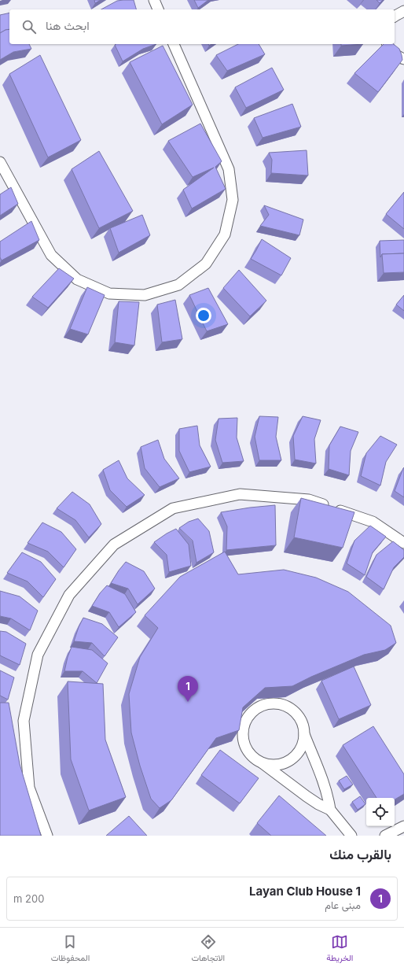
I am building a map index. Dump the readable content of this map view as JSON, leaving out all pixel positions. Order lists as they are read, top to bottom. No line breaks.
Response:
{"page":{"search":"ابحث هنا","pins":"1","heading":"بالقرب منك","list":[{"mark":"1","name":"Layan Club House 1","note":"مبنى عام","value":"200 m"}],"nav":["الخريطة","الاتجاهات","المحفوظات"]}}
